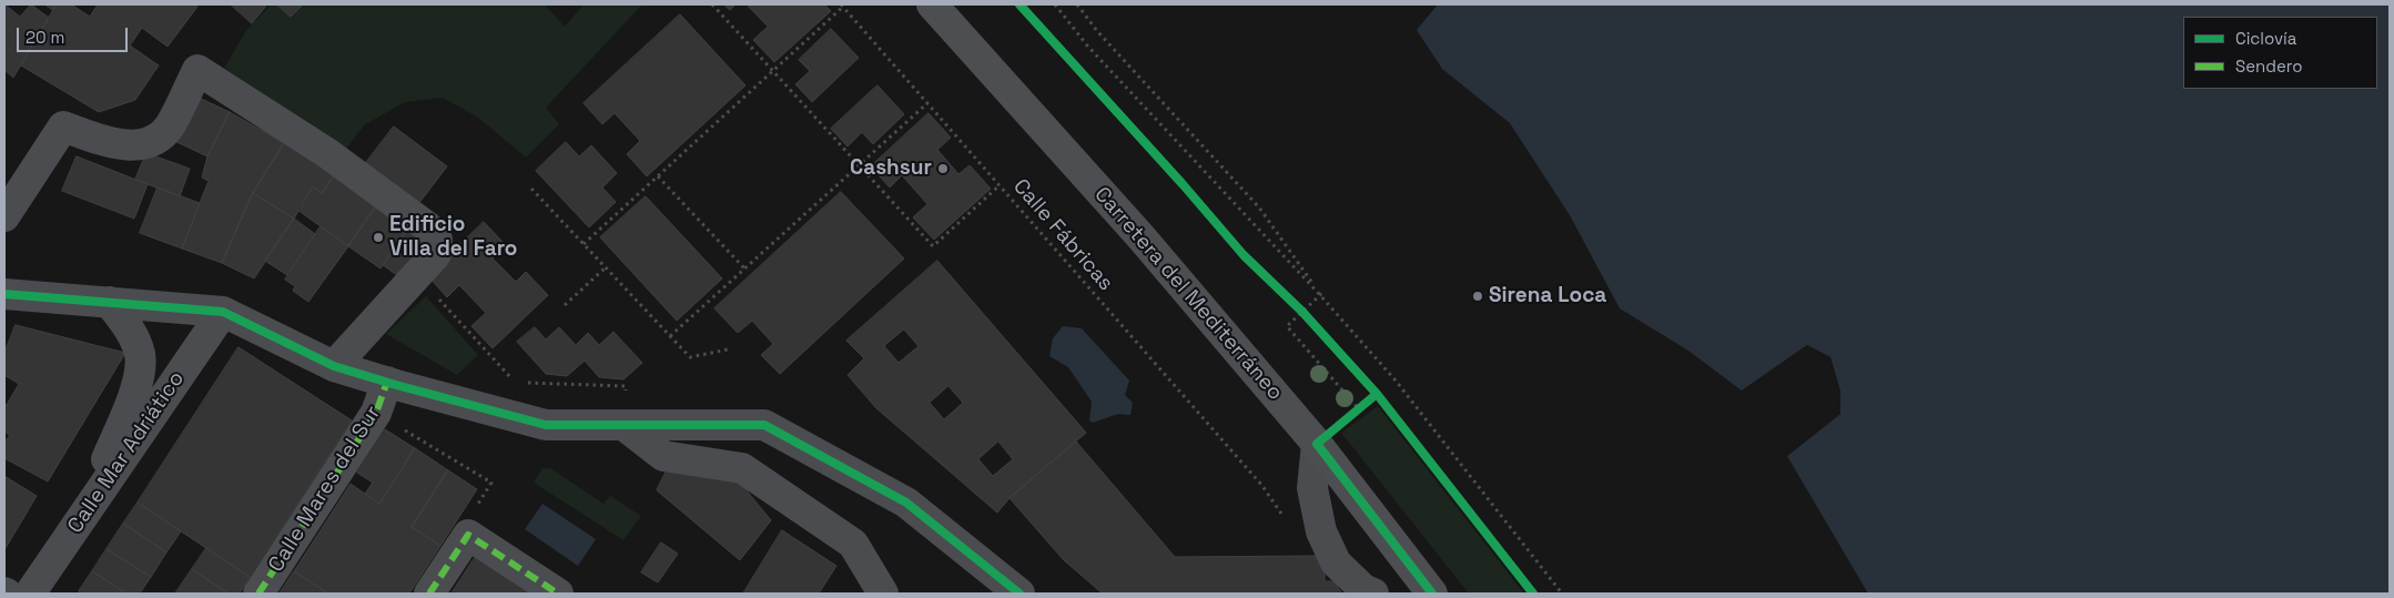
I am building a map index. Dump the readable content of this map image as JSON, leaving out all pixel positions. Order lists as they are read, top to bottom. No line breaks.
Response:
{"streets":{"highway":["Carretera del Mediterráneo"],"street":["Calle Mar Adriático","Calle Mares del Sur"],"path":["Calle Fábricas"]},"places":["Cashsur","Edificio Villa del Faro","Sirena Loca"],"legend":["Ciclovía","Sendero"],"scale_bar":"20 m"}
